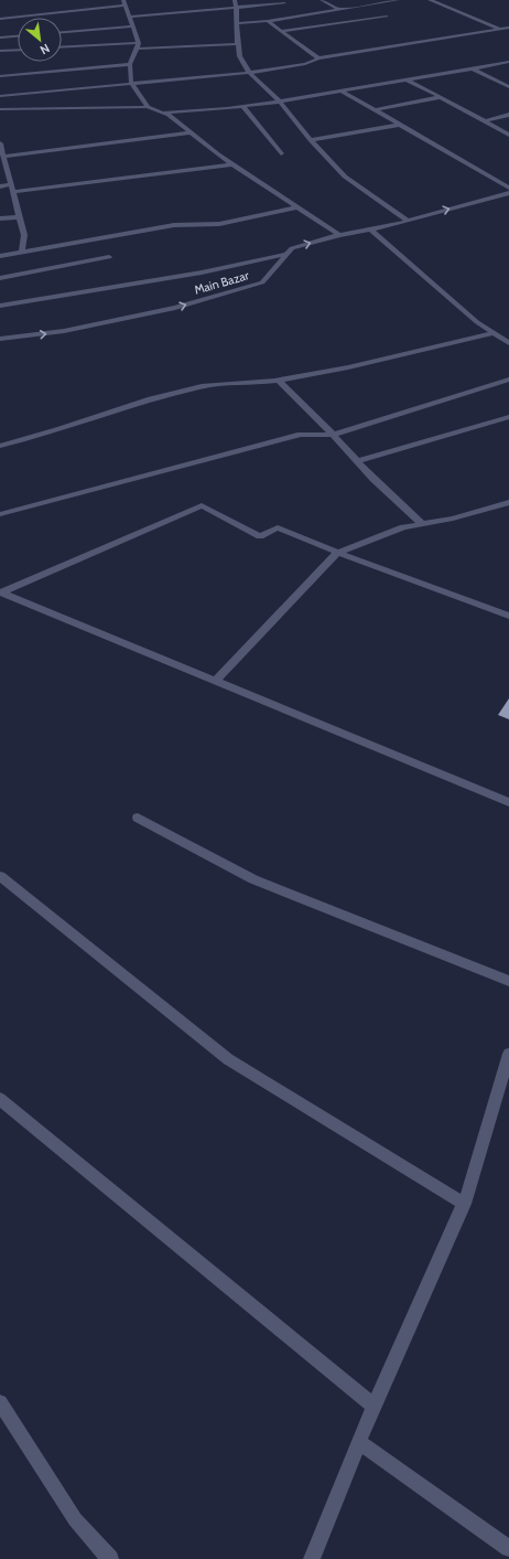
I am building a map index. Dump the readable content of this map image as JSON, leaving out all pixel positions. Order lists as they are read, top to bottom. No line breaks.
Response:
{"streets":{"street":["Main Bazar"]},"north":"bottom right"}
